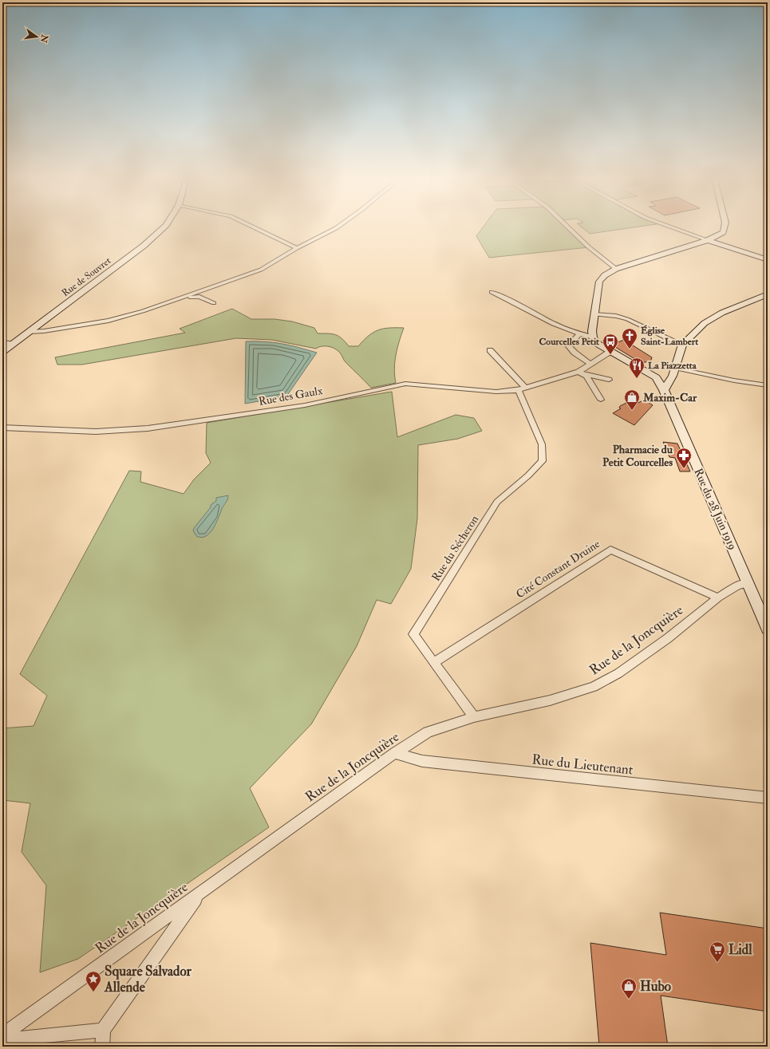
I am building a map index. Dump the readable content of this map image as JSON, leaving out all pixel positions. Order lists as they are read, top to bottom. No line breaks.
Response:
{"streets":{"main road":["Rue de Souvret","Rue du 28 Juin 1919"],"street":["Rue des Gaulx","Rue du Sécheron","Cité Constant Druine","Rue de la Joncquière","Rue du Lieutenant"]},"crossings":[["Rue des Gaulx","Rue du 28 Juin 1919"],["Rue des Gaulx","Rue du Sécheron"],["Rue du 28 Juin 1919","Rue de la Joncquière"],["Rue du Sécheron","Cité Constant Druine"],["Rue du Sécheron","Rue de la Joncquière"],["Cité Constant Druine","Rue de la Joncquière"],["Rue de la Joncquière","Rue du Lieutenant"]],"places":{"church":["Église Saint-Lambert"],"bus stop":["Courcelles Petit"],"restaurant":["La Piazzetta"],"shop":["Maxim-Car","Hubo"],"pharmacy":["Pharmacie du Petit Courcelles"],"supermarket":["Lidl"],"place":["Square Salvador Allende"]},"north":"right"}
